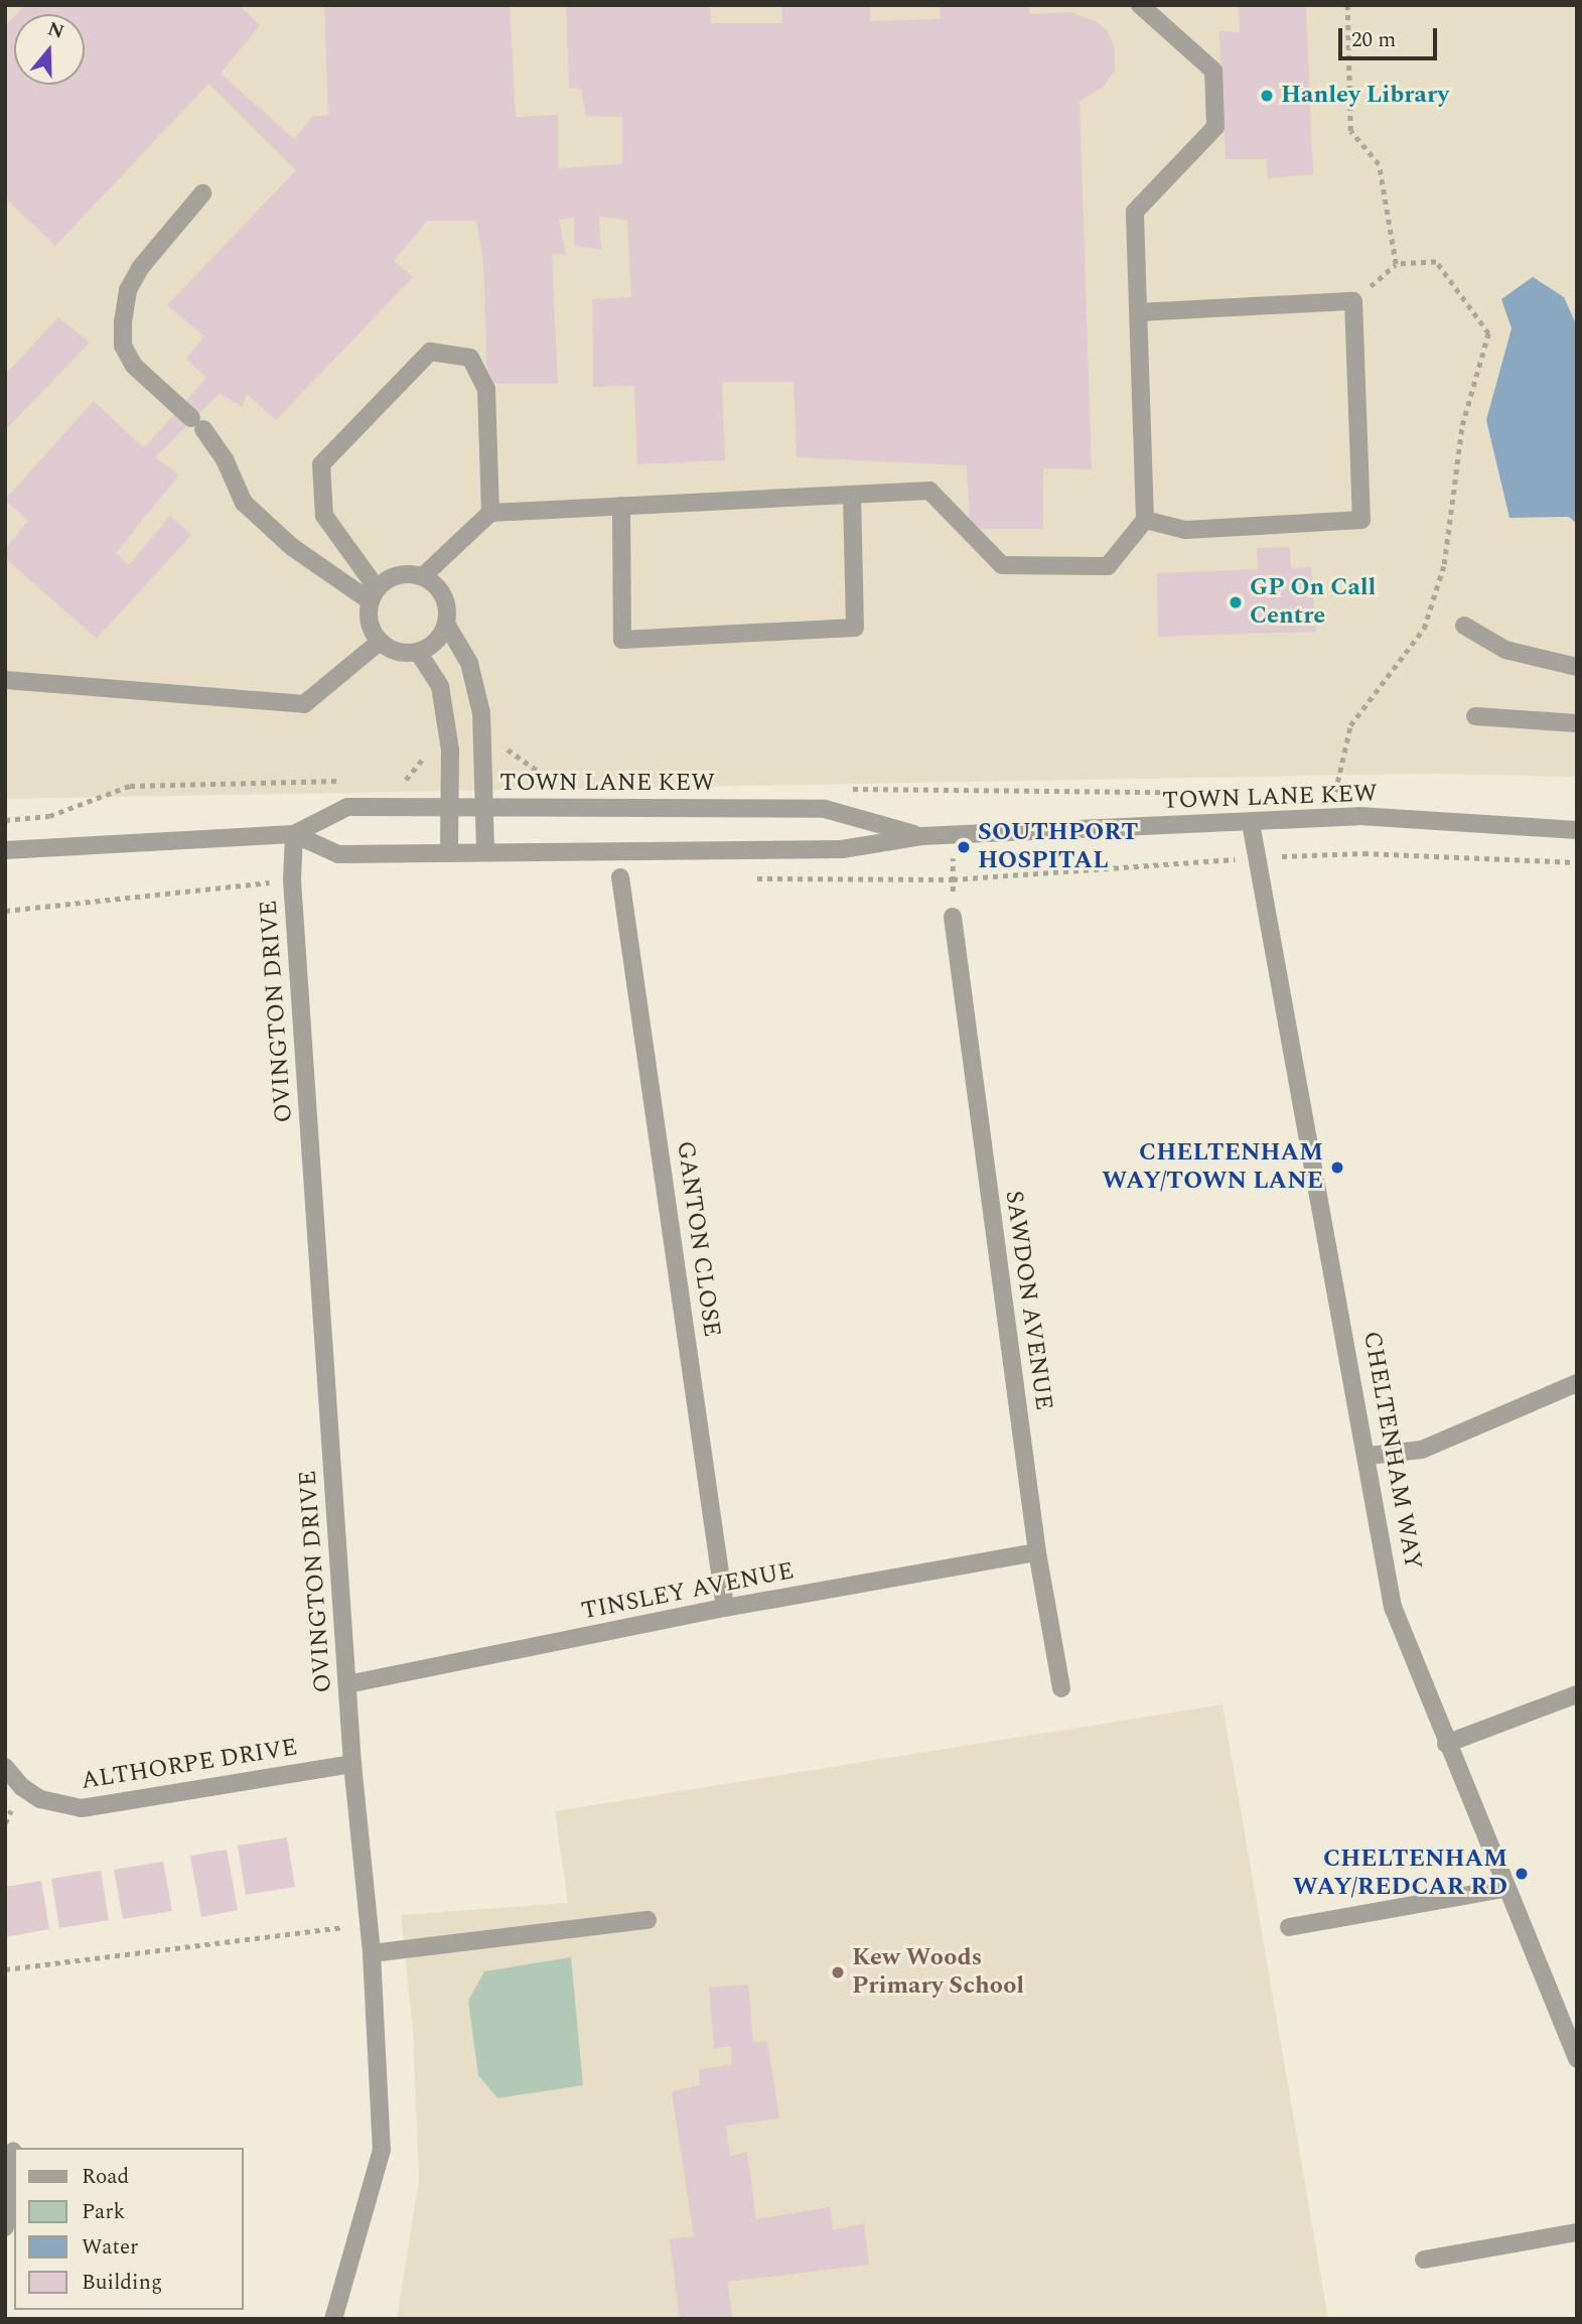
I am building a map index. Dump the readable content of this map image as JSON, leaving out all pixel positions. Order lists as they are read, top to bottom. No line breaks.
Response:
{"streets":{"street":["TOWN LANE KEW","OVINGTON DRIVE","GANTON CLOSE","SAWDON AVENUE","CHELTENHAM WAY","TINSLEY AVENUE","ALTHORPE DRIVE"]},"crossings":[["TOWN LANE KEW","OVINGTON DRIVE"],["TOWN LANE KEW","CHELTENHAM WAY"],["OVINGTON DRIVE","TINSLEY AVENUE"],["OVINGTON DRIVE","ALTHORPE DRIVE"],["GANTON CLOSE","TINSLEY AVENUE"],["SAWDON AVENUE","TINSLEY AVENUE"]],"places":["Hanley Library","GP On Call Centre","SOUTHPORT HOSPITAL","CHELTENHAM WAY/TOWN LANE","CHELTENHAM WAY/REDCAR RD","Kew Woods Primary School"],"legend":["Road","Park","Water","Building"],"scale_bar":"20 m","north":"top"}
